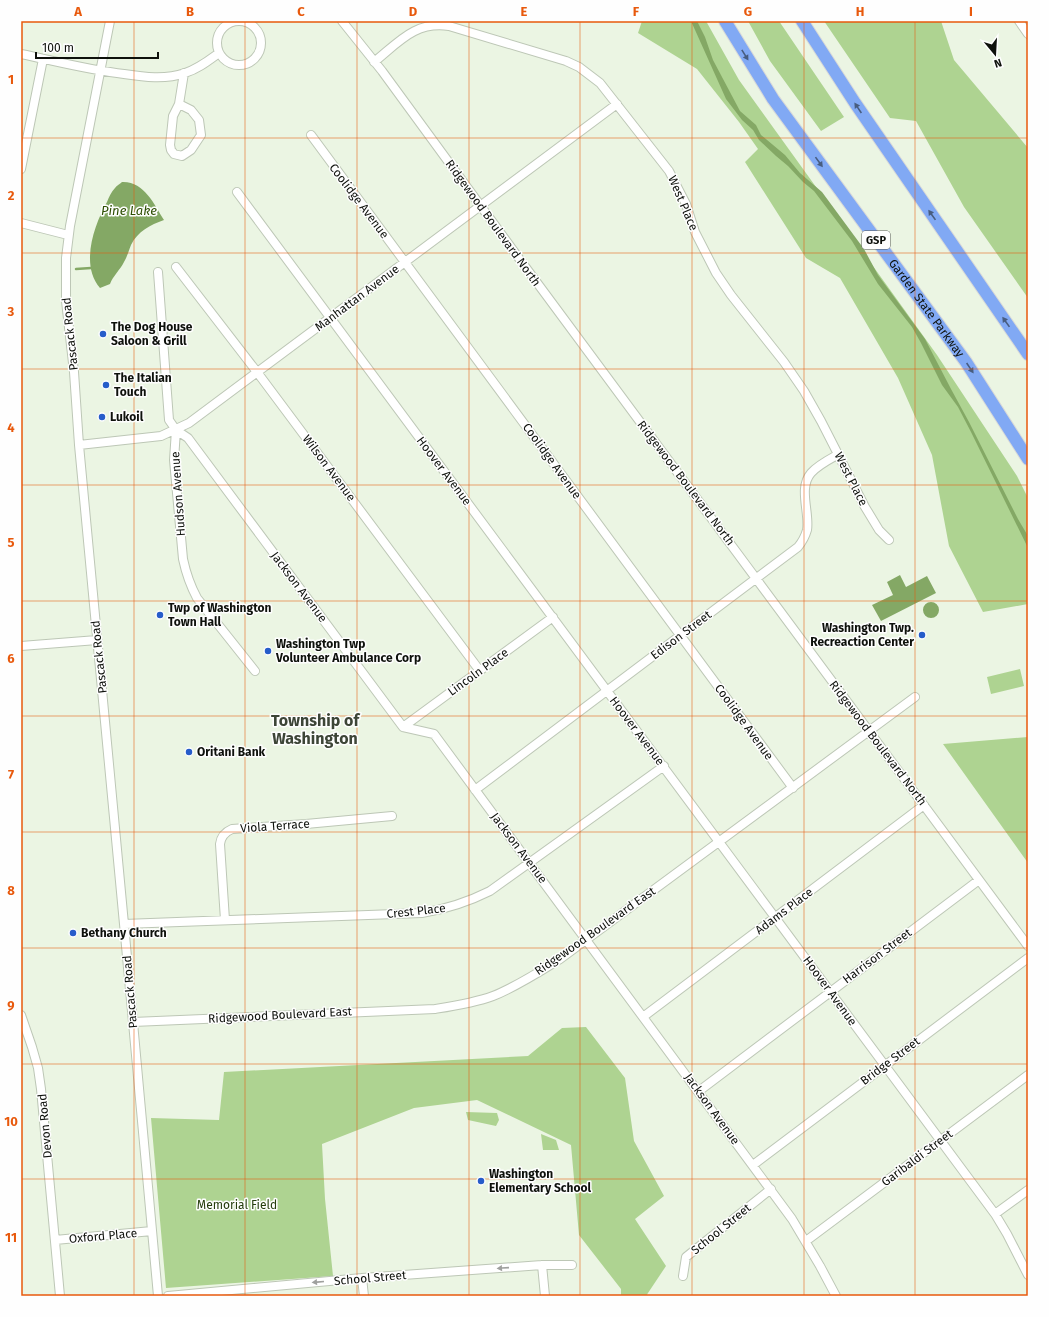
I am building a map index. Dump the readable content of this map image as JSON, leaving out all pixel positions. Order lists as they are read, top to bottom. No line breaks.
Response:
{"streets":{"highway":["GSP","Garden State Parkway"],"street":["Coolidge Avenue","West Place","Ridgewood Boulevard North","Manhattan Avenue","Pascack Road","Wilson Avenue","Hoover Avenue","Hudson Avenue","Jackson Avenue","Edison Street","Lincoln Place","Viola Terrace","Crest Place","Adams Place","Ridgewood Boulevard East","Harrison Street","Bridge Street","Devon Road","Garibaldi Street","School Street","Oxford Place"]},"crossings":[["Coolidge Avenue","Manhattan Avenue"],["Coolidge Avenue","Edison Street"],["Coolidge Avenue","Ridgewood Boulevard East"],["West Place","Ridgewood Boulevard North"],["West Place","Manhattan Avenue"],["West Place","Edison Street"],["Ridgewood Boulevard North","Manhattan Avenue"],["Ridgewood Boulevard North","Edison Street"],["Ridgewood Boulevard North","Adams Place"],["Ridgewood Boulevard North","Ridgewood Boulevard East"],["Ridgewood Boulevard North","Harrison Street"],["Manhattan Avenue","Pascack Road"],["Manhattan Avenue","Wilson Avenue"],["Manhattan Avenue","Hoover Avenue"],["Manhattan Avenue","Hudson Avenue"],["Manhattan Avenue","Jackson Avenue"],["Pascack Road","Crest Place"],["Pascack Road","Ridgewood Boulevard East"],["Pascack Road","Oxford Place"],["Wilson Avenue","Lincoln Place"],["Hoover Avenue","Edison Street"],["Hoover Avenue","Lincoln Place"],["Hoover Avenue","Crest Place"],["Hoover Avenue","Adams Place"],["Hoover Avenue","Ridgewood Boulevard East"],["Hoover Avenue","Harrison Street"],["Hoover Avenue","Bridge Street"],["Hoover Avenue","Garibaldi Street"],["Hudson Avenue","Jackson Avenue"],["Jackson Avenue","Edison Street"],["Jackson Avenue","Lincoln Place"],["Jackson Avenue","Crest Place"],["Jackson Avenue","Adams Place"],["Jackson Avenue","Ridgewood Boulevard East"],["Jackson Avenue","Harrison Street"],["Jackson Avenue","Bridge Street"],["Jackson Avenue","Garibaldi Street"],["Jackson Avenue","School Street"],["Viola Terrace","Crest Place"],["Devon Road","Oxford Place"]],"one_way":["School Street"],"districts":["Township of Washington"],"water":["Pine Lake"],"parks":["Memorial Field"],"places":["The Dog House Saloon & Grill","The Italian Touch","Lukoil","Twp of Washington Town Hall","Washington Twp. Recreaction Center","Washington Twp Volunteer Ambulance Corp","Oritani Bank","Bethany Church","Washington Elementary School"],"scale_bar":"100 m","north":"bottom","grid":{"columns":["A","B","C","D","E","F","G","H","I"],"rows":["1","2","3","4","5","6","7","8","9","10","11"]}}
